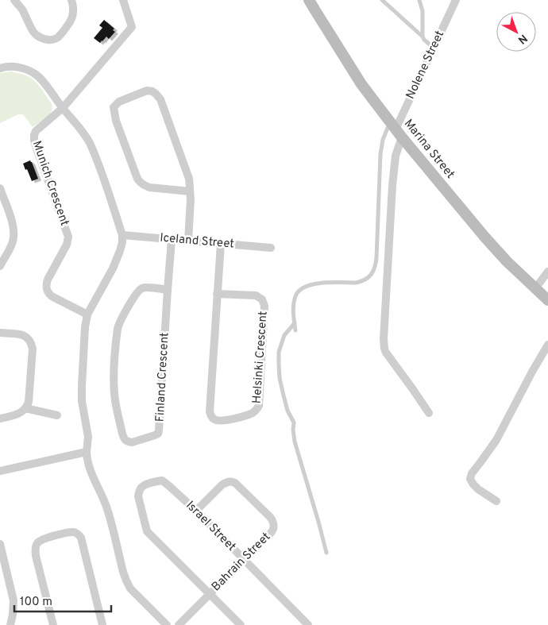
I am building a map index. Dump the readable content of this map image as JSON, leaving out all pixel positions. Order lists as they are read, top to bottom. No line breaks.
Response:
{"streets":{"main road":["Marina Street"],"street":["Nolene Street","Munich Crescent","Iceland Street","Helsinki Crescent","Finland Crescent","Israel Street","Bahrain Street"]},"crossings":[["Nolene Street","Marina Street"],["Iceland Street","Helsinki Crescent"],["Iceland Street","Finland Crescent"],["Israel Street","Bahrain Street"]],"scale_bar":"100 m","north":"bottom right"}
